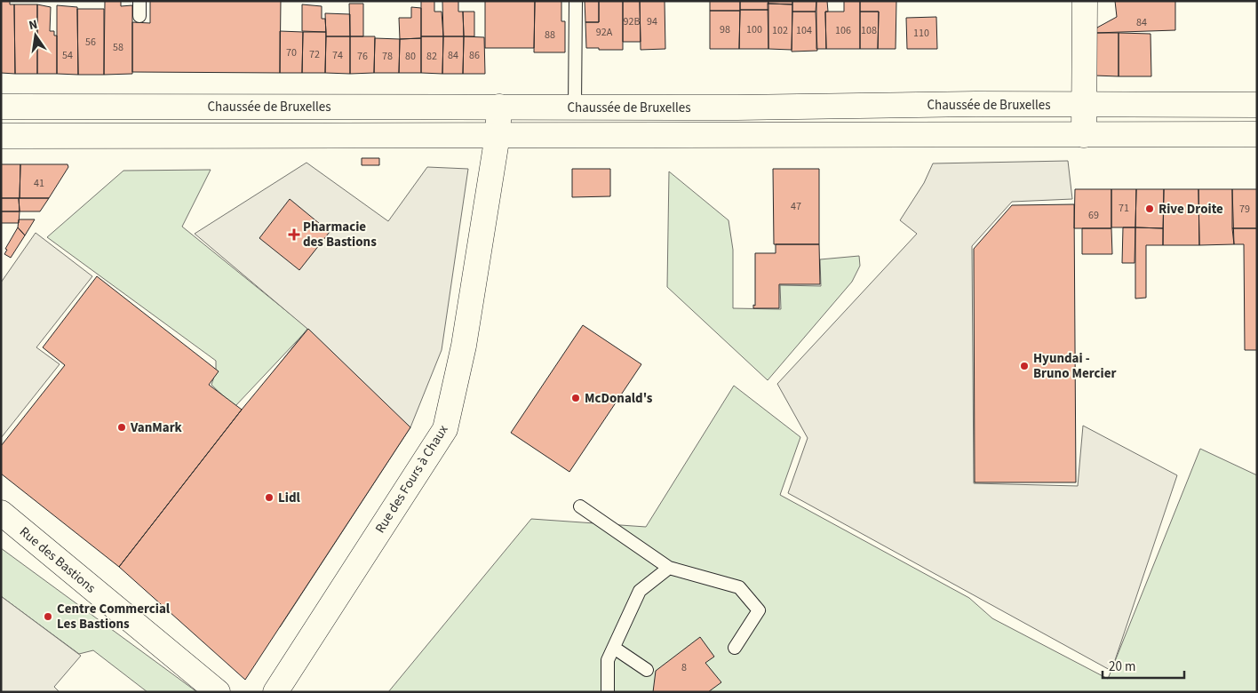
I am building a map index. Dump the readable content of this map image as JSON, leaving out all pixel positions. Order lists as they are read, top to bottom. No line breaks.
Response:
{"streets":{"main road":["Chaussée de Bruxelles","Rue des Fours à Chaux","Rue des Bastions"]},"crossings":[["Chaussée de Bruxelles","Rue des Fours à Chaux"]],"places":{"other":["Rive Droite","Hyundai - Bruno Mercier","McDonald's","VanMark","Lidl","Centre Commercial Les Bastions"],"health":["Pharmacie des Bastions"]},"house_numbers":["92B","94","84","98","100","102","104","106","108","92A","110","88","56","58","70","72","54","74","84","86","76","78","80","82","41","47","71","79","69","8"],"scale_bar":"20 m","north":"top"}
